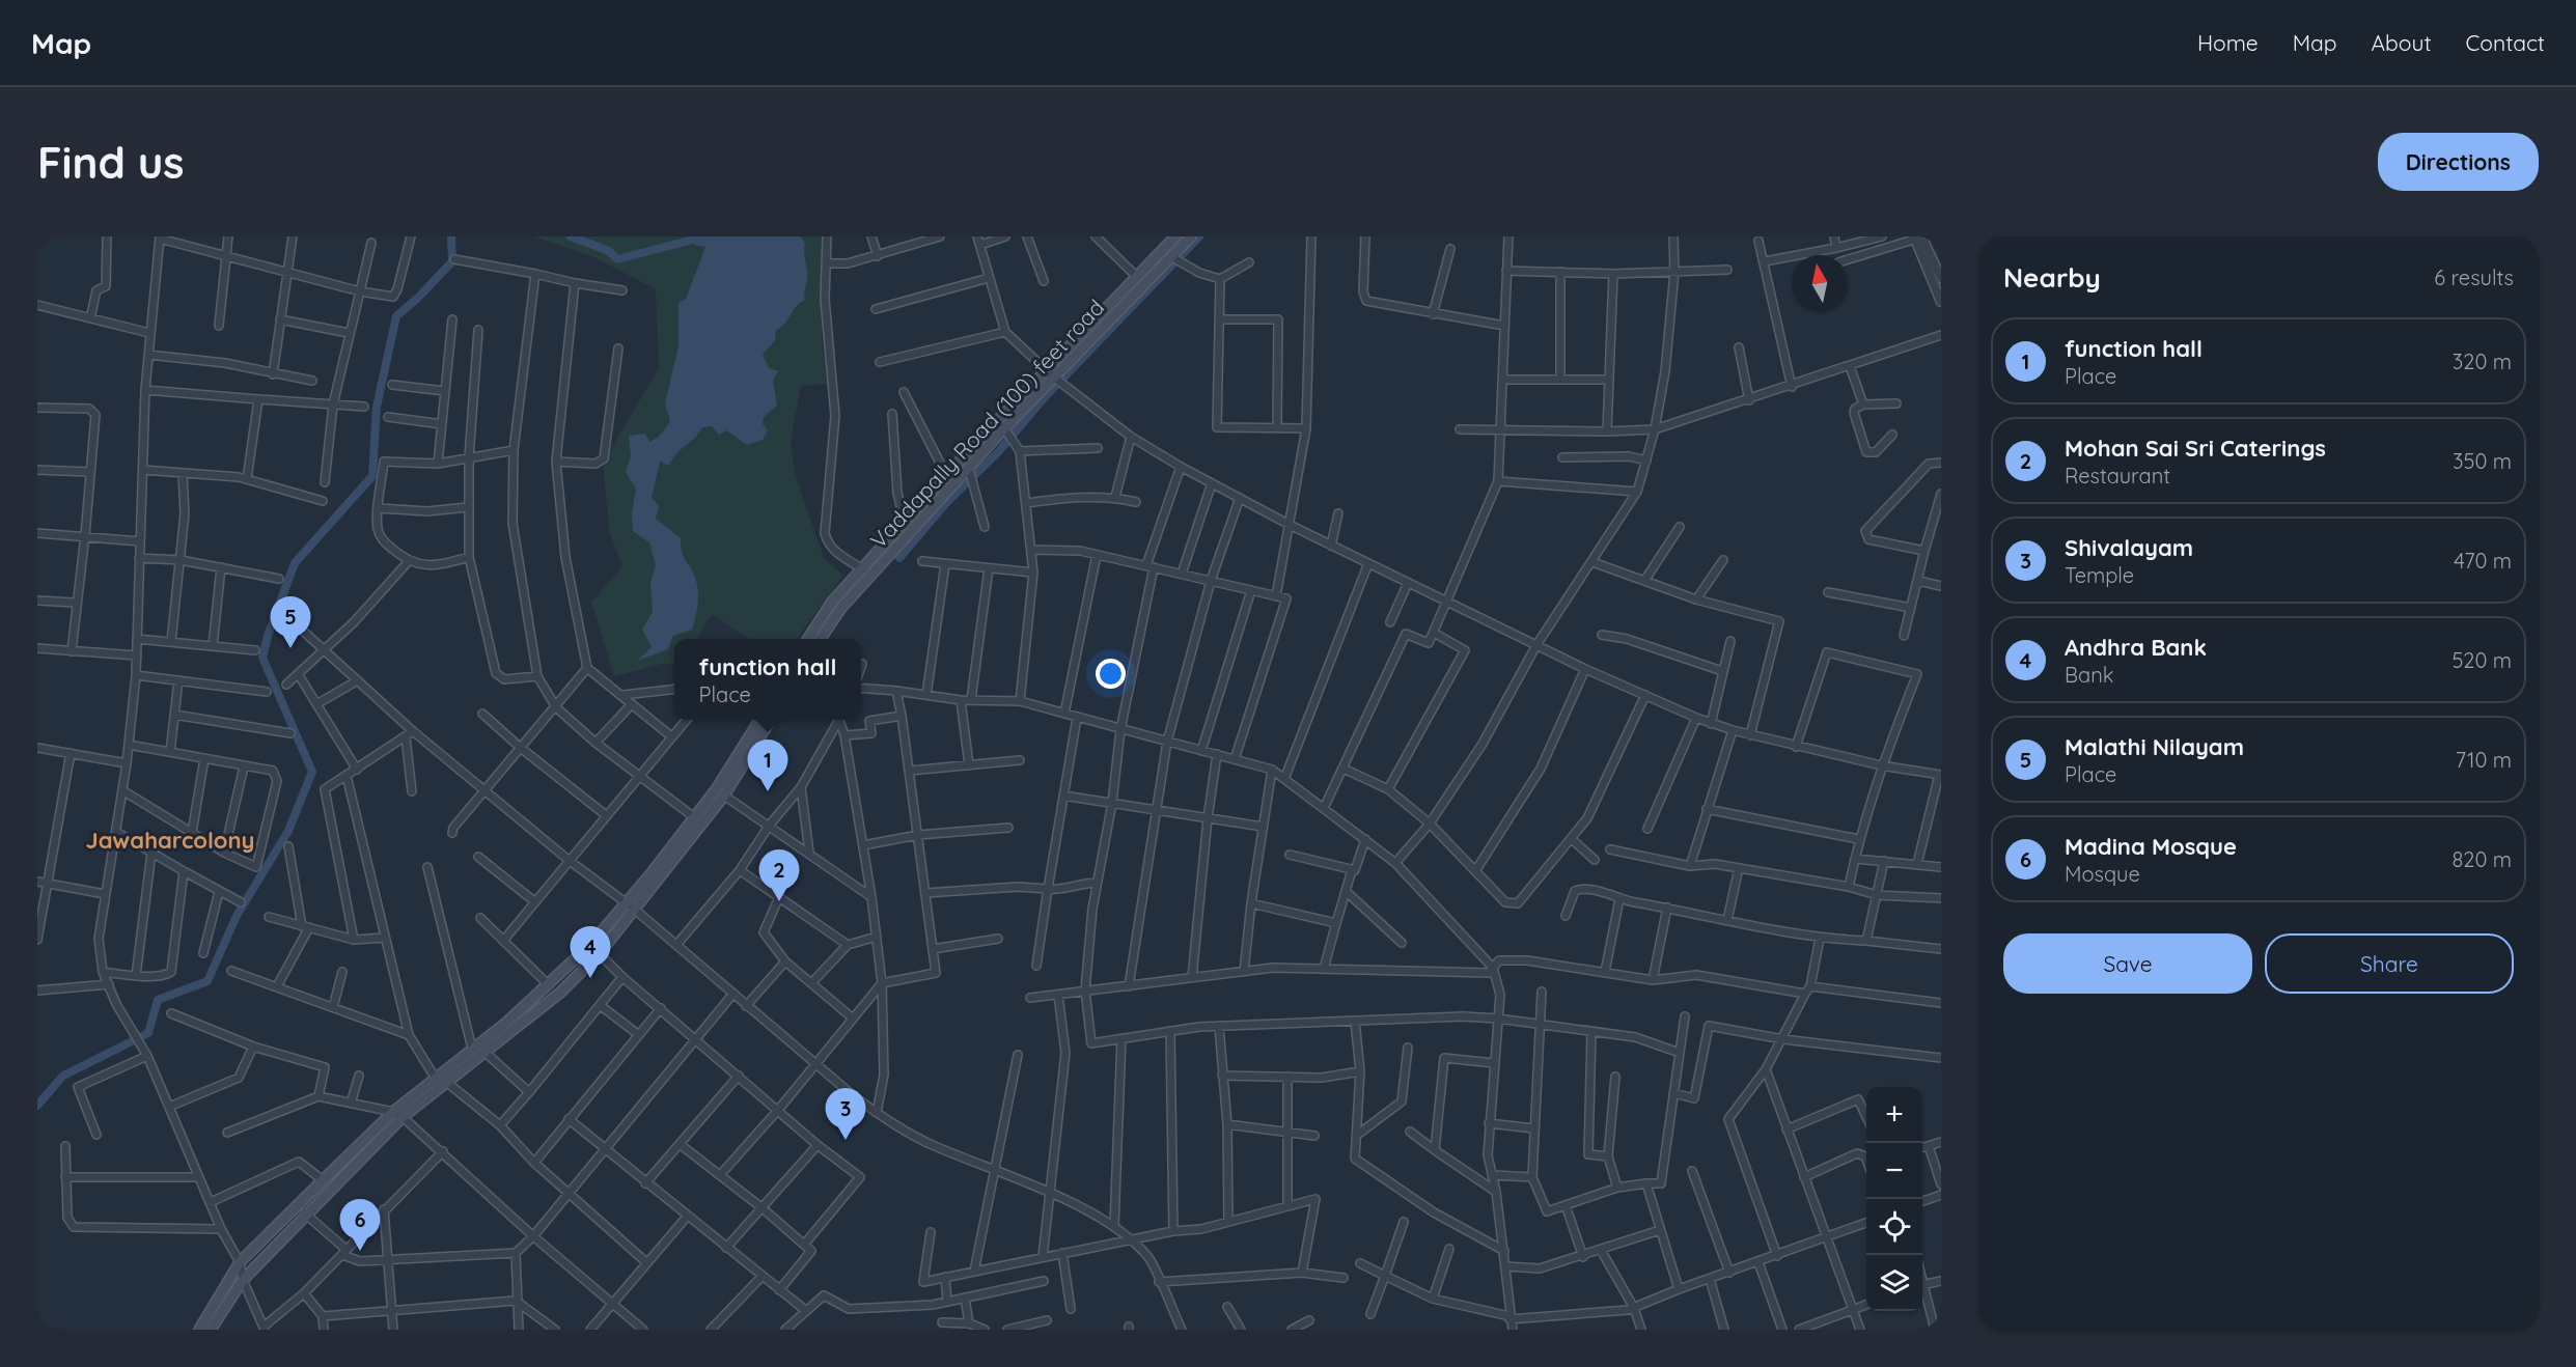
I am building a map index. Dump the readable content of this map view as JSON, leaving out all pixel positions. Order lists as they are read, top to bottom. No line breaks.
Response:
{"streets":{"main road":["Vaddapally Road (100) feet road"]},"districts":["Jawaharcolony"],"north":"top","page":{"header":"Map","nav":["Home","Map","About","Contact"],"buttons":["Directions",["Save","Share"]],"title":"Find us","heading":["Nearby","6 results"],"list":[{"mark":"1","name":"function hall","note":"Place","value":"320 m"},{"mark":"2","name":"Mohan Sai Sri Caterings","note":"Restaurant","value":"350 m"},{"mark":"3","name":"Shivalayam","note":"Temple","value":"470 m"},{"mark":"4","name":"Andhra Bank","note":"Bank","value":"520 m"},{"mark":"5","name":"Malathi Nilayam","note":"Place","value":"710 m"},{"mark":"6","name":"Madina Mosque","note":"Mosque","value":"820 m"}],"pins":["5","1","2","4","3","6"],"popup":["function hall","Place"],"map_buttons":["+","−"]}}
